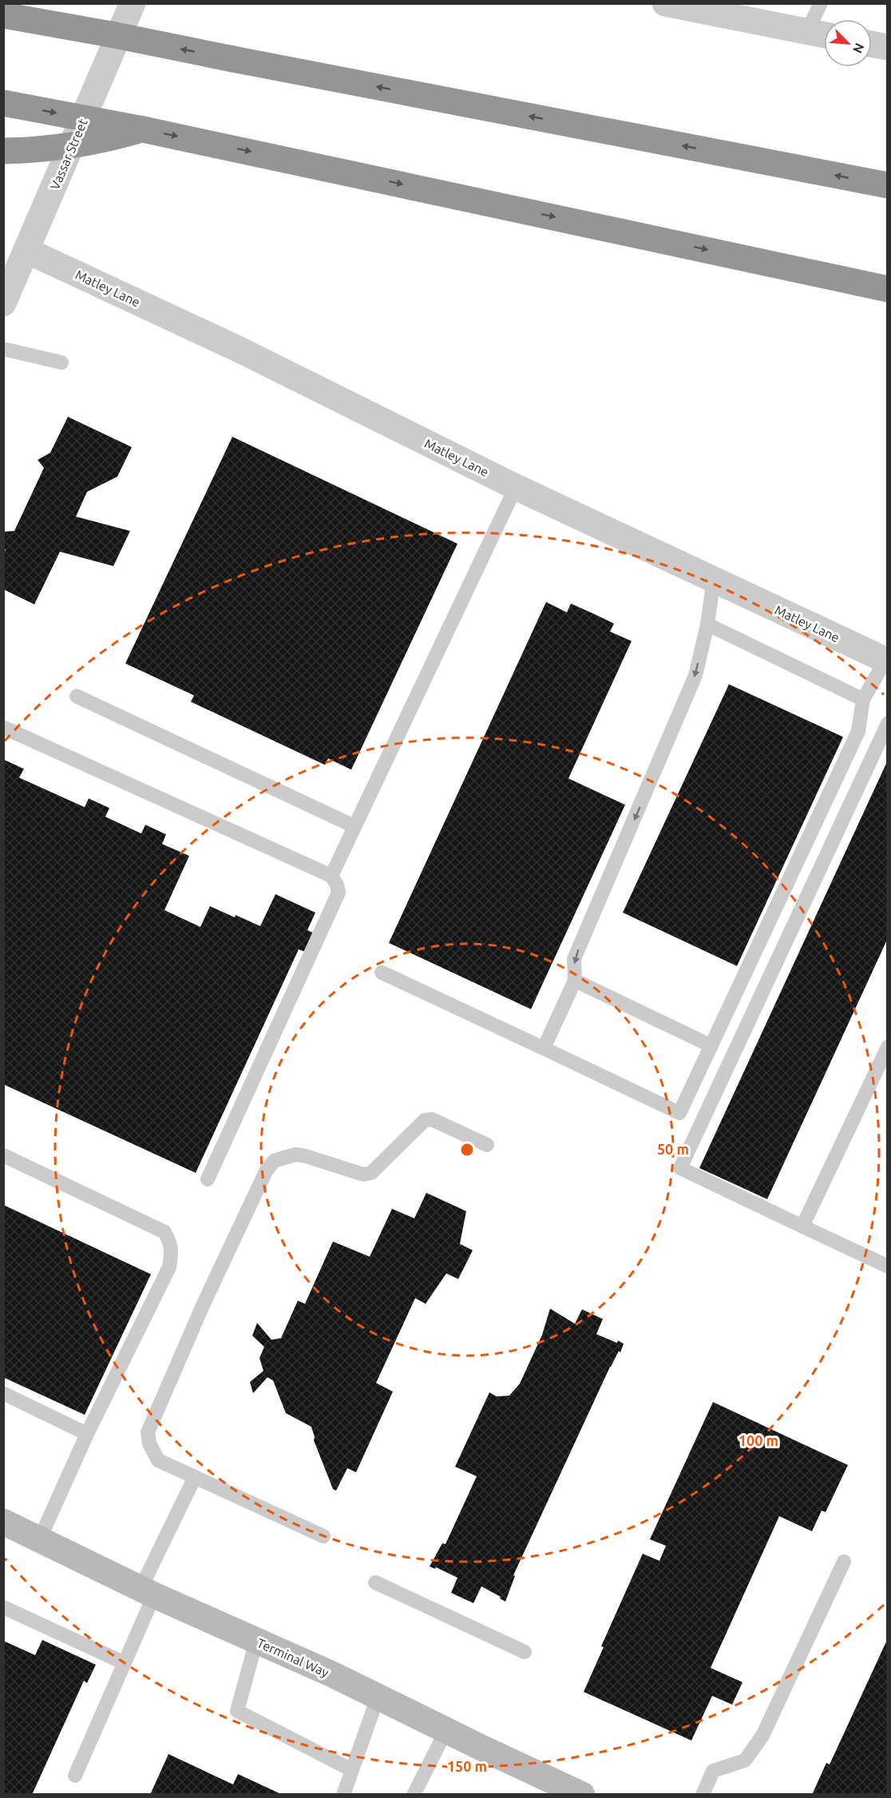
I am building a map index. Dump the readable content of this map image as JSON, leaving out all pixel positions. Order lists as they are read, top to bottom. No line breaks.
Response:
{"streets":{"main road":["Terminal Way"],"street":["Vassar Street","Matley Lane"]},"crossings":[["Vassar Street","Matley Lane"]],"north":"bottom right","rings":["50 m","100 m","150 m"]}
